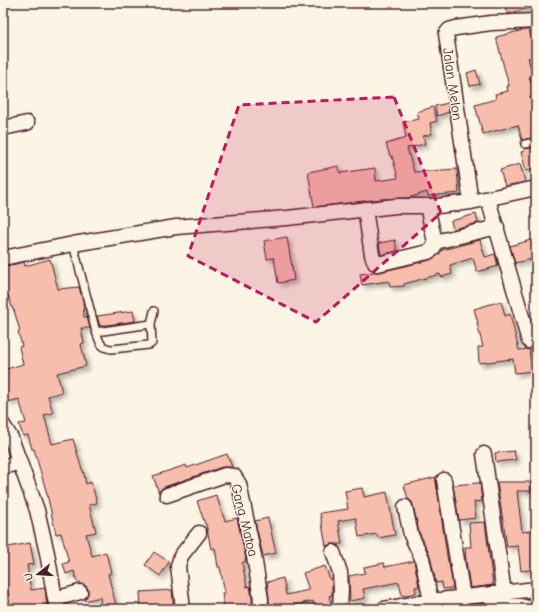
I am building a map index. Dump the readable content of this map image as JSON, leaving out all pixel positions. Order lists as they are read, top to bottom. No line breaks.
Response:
{"streets":{"street":["Jalan Melon","Gang Matoa"]},"north":"left"}
